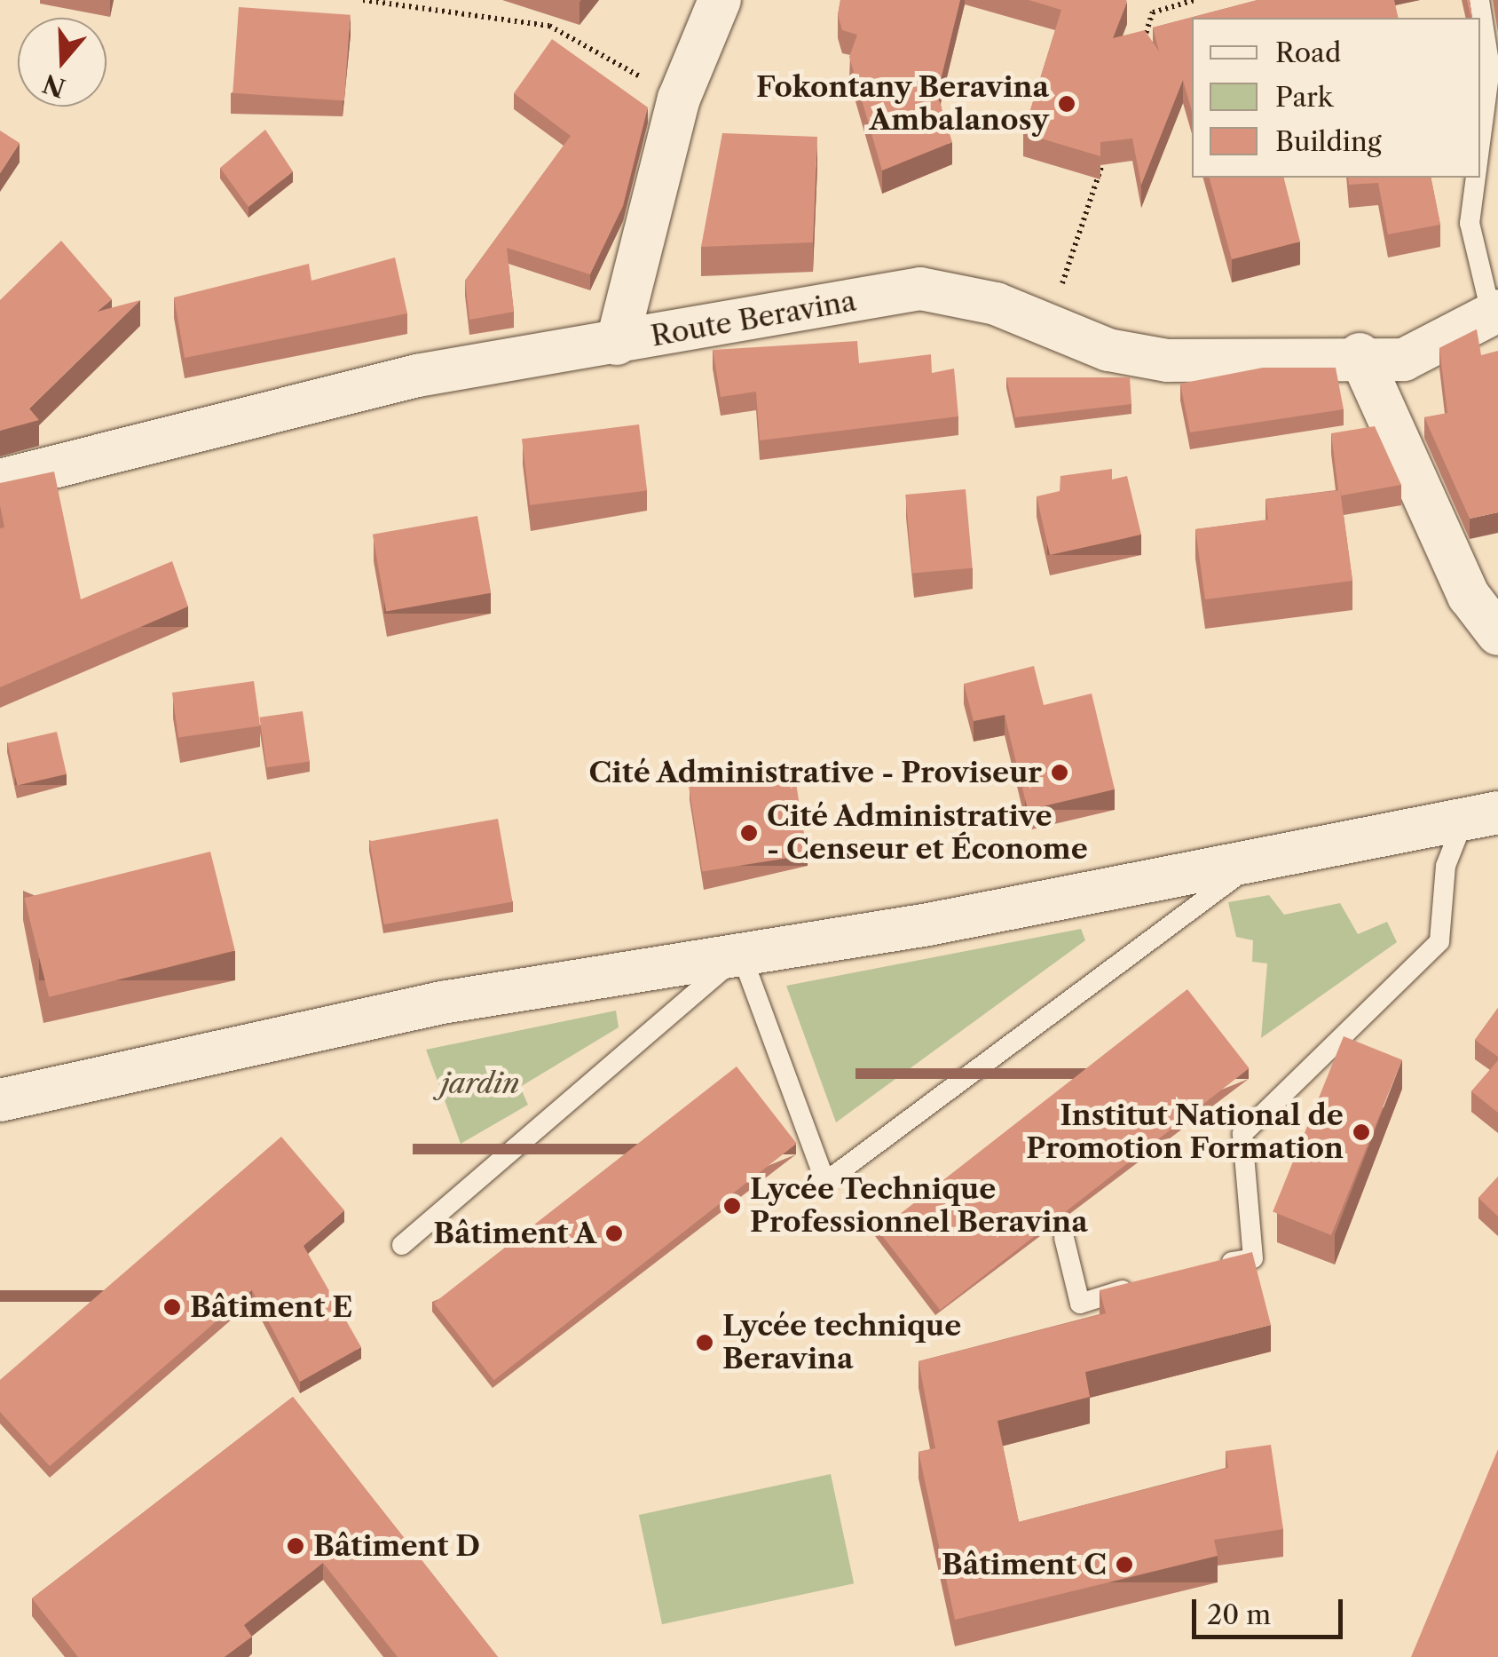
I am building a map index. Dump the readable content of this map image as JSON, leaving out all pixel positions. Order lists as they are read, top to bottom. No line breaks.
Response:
{"streets":{"street":["Route Beravina"]},"parks":["jardin"],"places":["Fokontany Beravina Ambalanosy","Cité Administrative - Proviseur","Cité Administrative - Censeur et Économe","Institut National de Promotion Formation","Lycée Technique Professionnel Beravina","Bâtiment A","Bâtiment E","Lycée technique Beravina","Bâtiment D","Bâtiment C"],"legend":["Road","Park","Building"],"scale_bar":"20 m","north":"bottom"}
